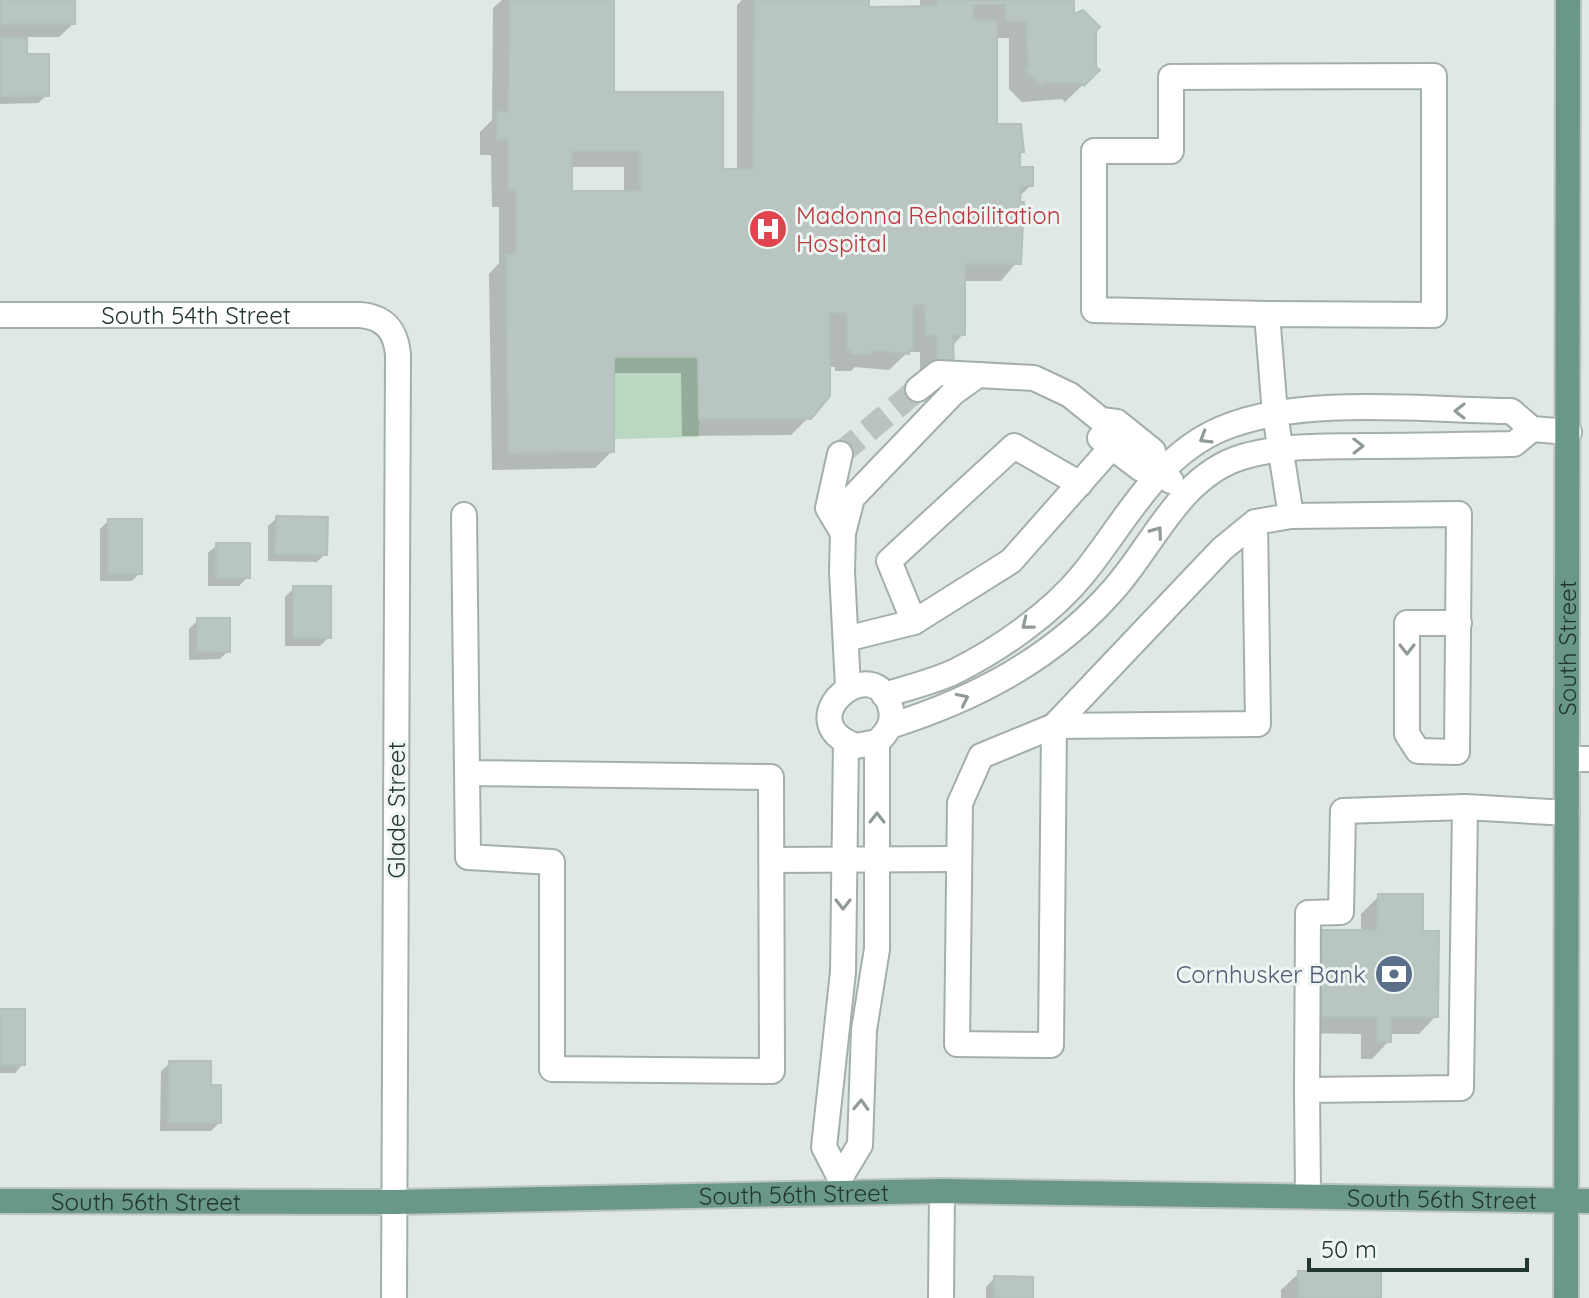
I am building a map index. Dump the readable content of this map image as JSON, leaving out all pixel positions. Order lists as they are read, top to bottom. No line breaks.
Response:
{"streets":{"main road":["South Street","South 56th Street"],"street":["South 54th Street","Glade Street"]},"crossings":[["South 54th Street","Glade Street"],["South Street","South 56th Street"],["Glade Street","South 56th Street"]],"places":{"hospital":["Madonna Rehabilitation Hospital"],"bank":["Cornhusker Bank"]},"scale_bar":"50 m"}
